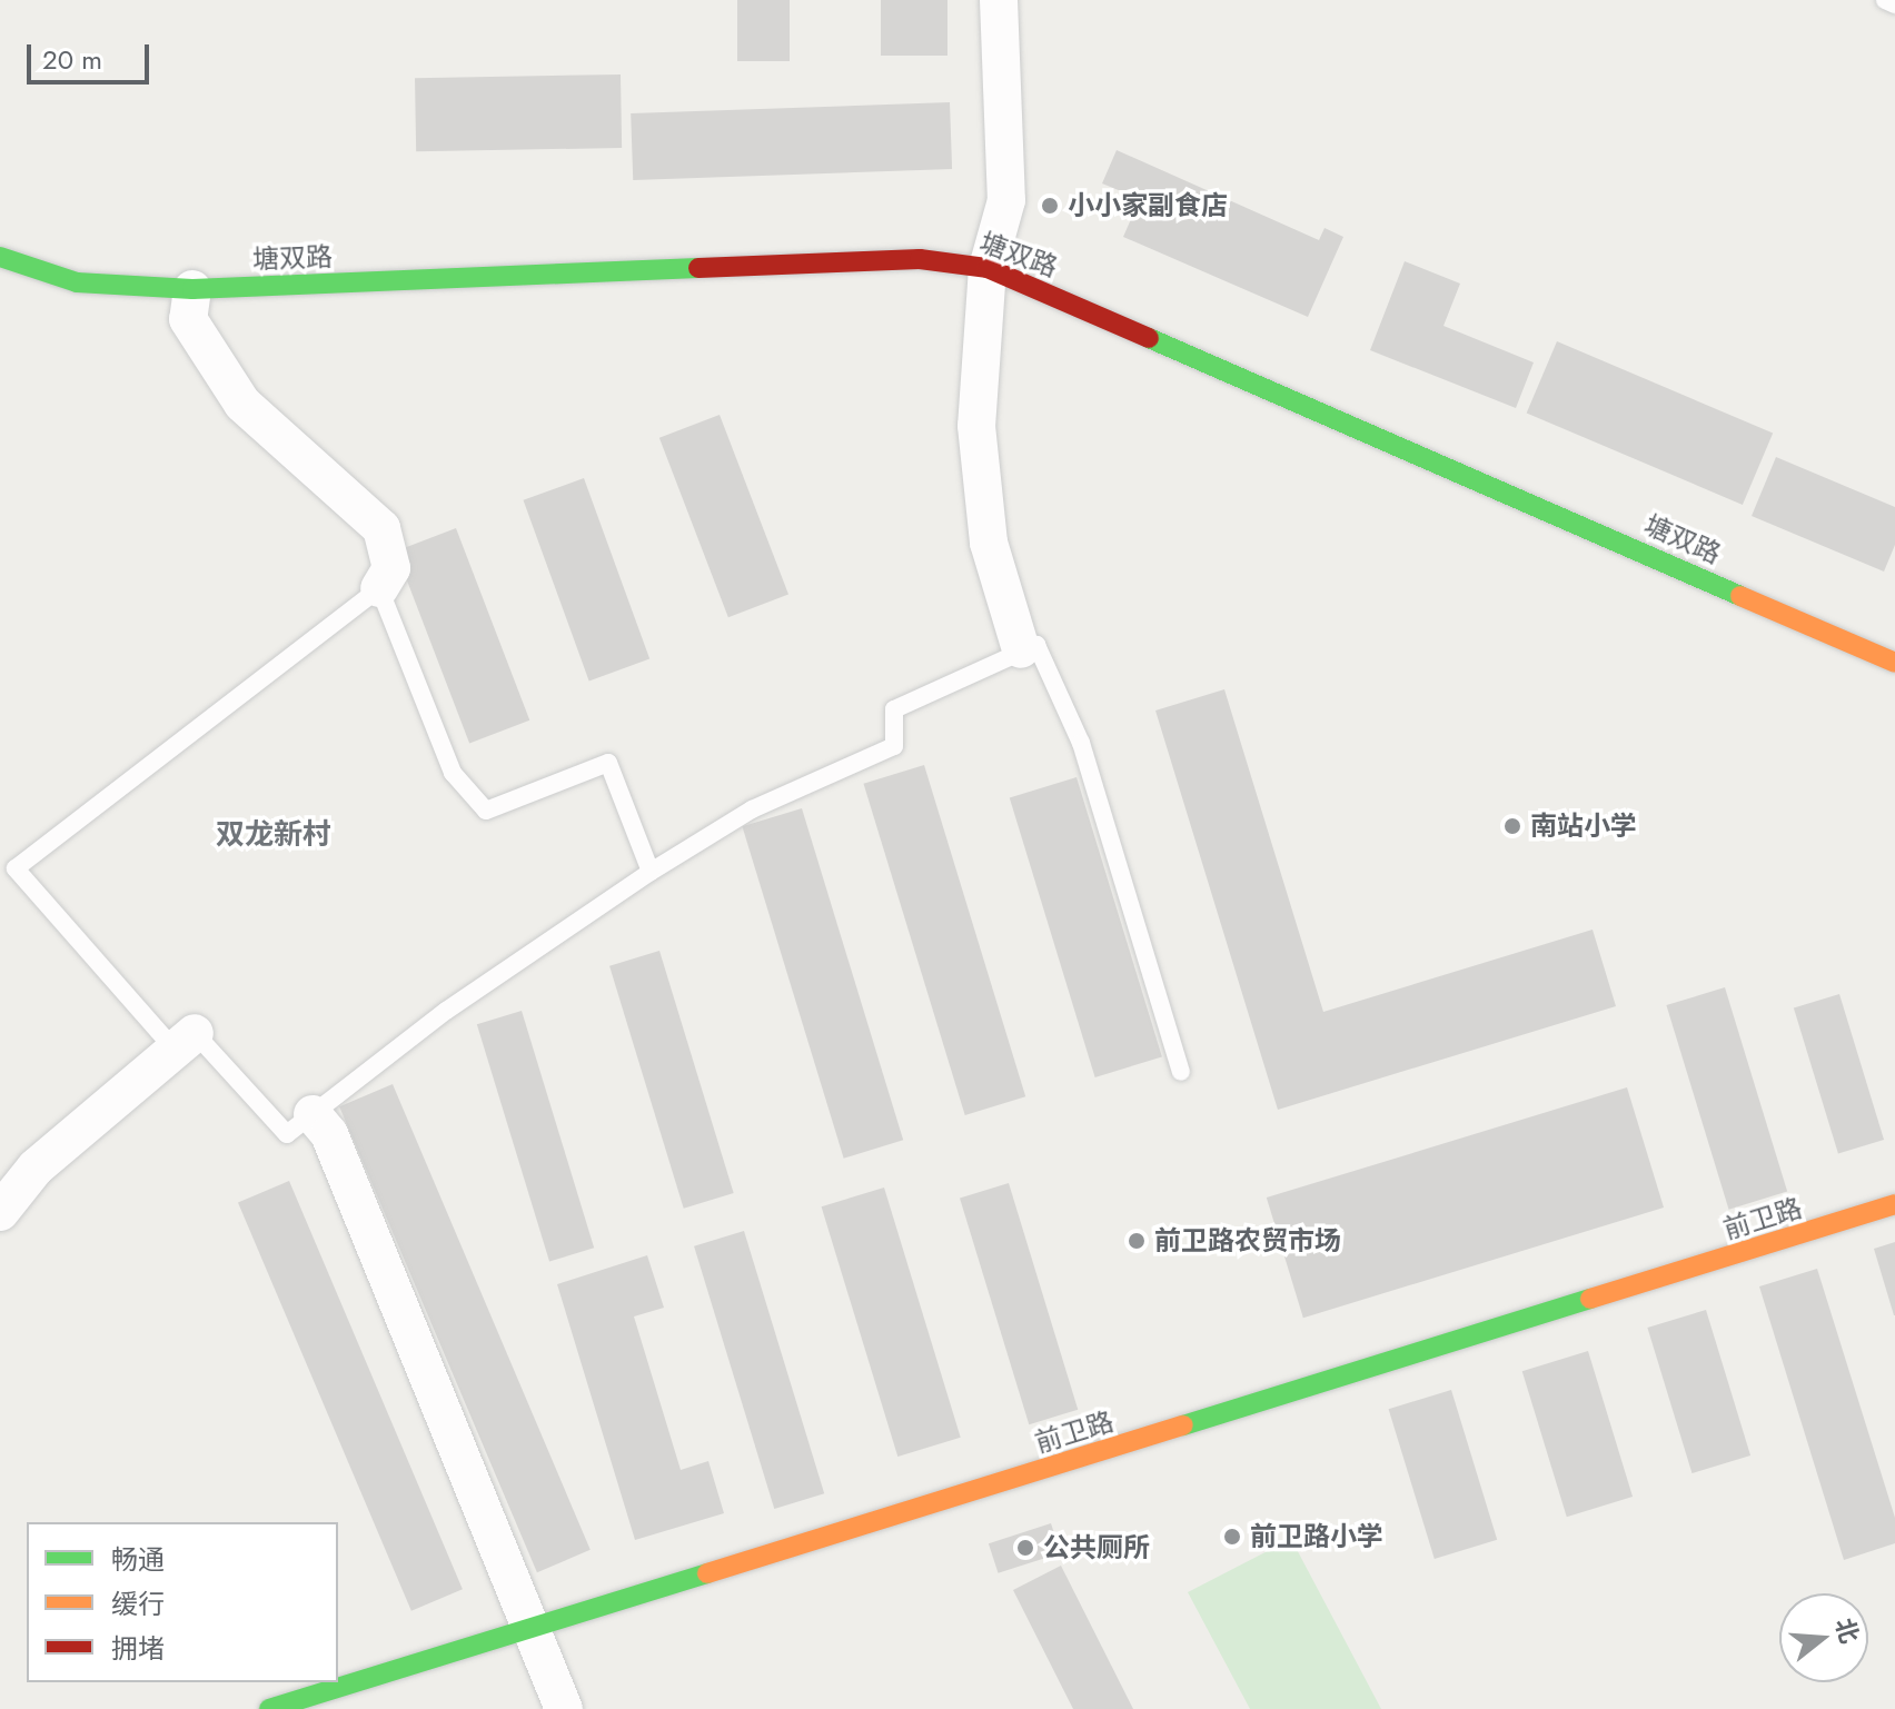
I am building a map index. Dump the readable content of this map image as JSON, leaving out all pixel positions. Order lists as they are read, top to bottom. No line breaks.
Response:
{"streets":{"street":["塘双路","前卫路"]},"districts":["双龙新村"],"places":["小小家副食店","南站小学","前卫路农贸市场","前卫路小学","公共厕所"],"legend":["畅通","缓行","拥堵"],"scale_bar":"20 m","north":"right"}
